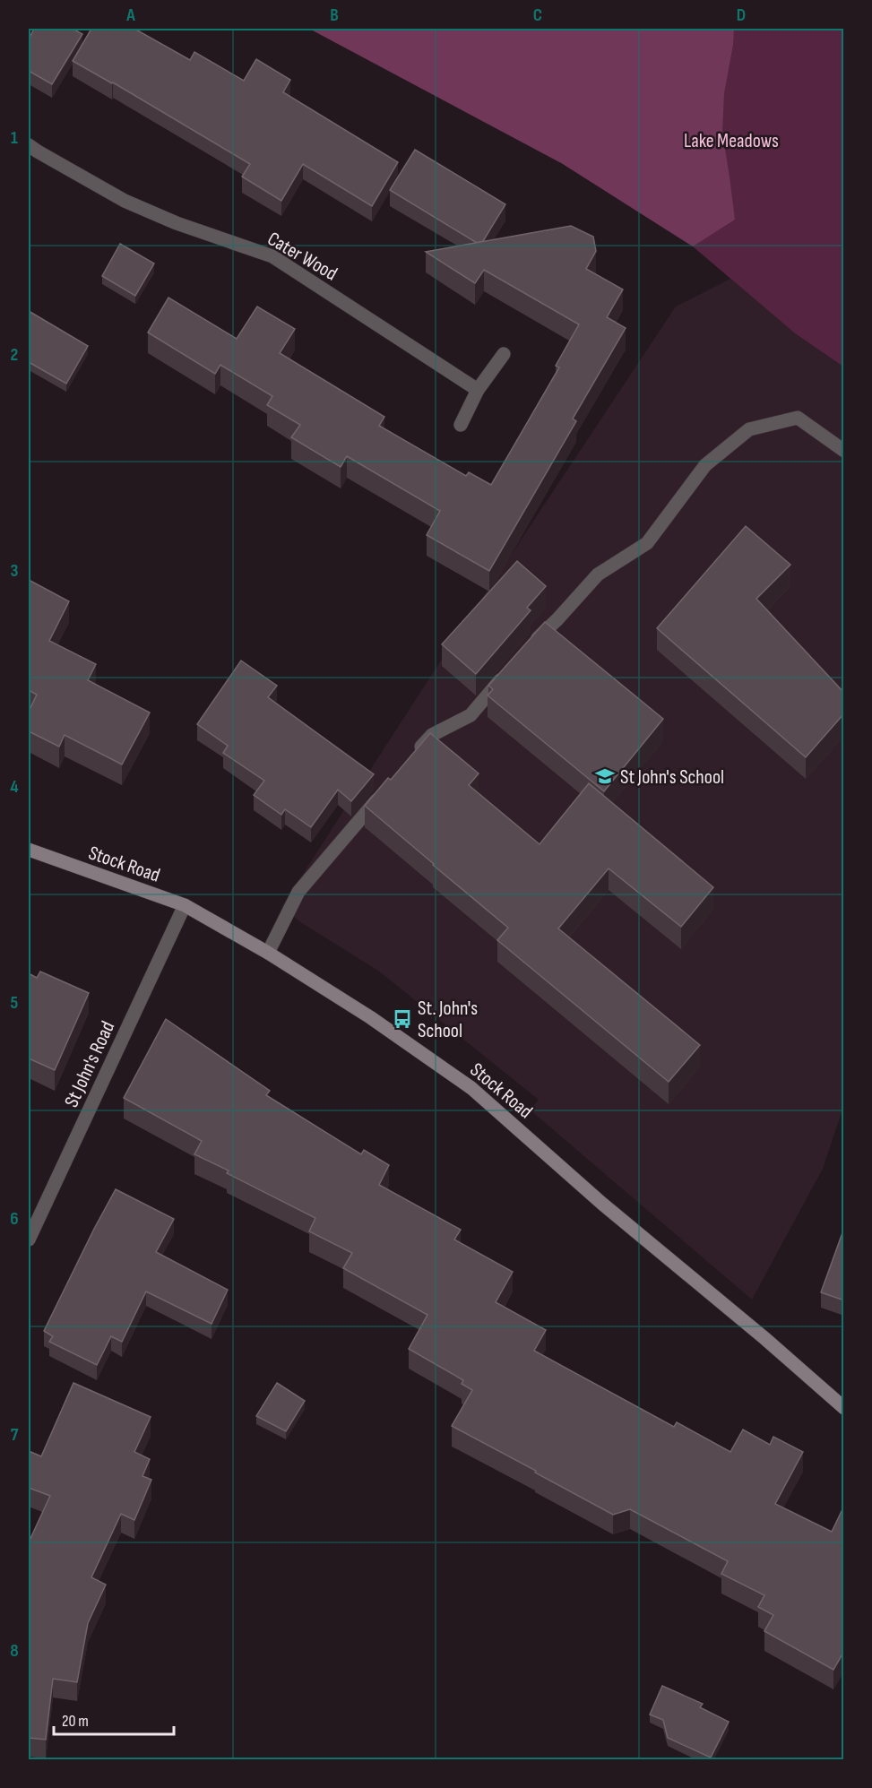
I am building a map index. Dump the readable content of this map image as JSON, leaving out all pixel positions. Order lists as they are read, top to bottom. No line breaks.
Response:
{"streets":{"main road":["Stock Road"],"street":["Cater Wood","St John's Road"]},"crossings":[["Stock Road","St John's Road"]],"parks":["Lake Meadows"],"places":{"school or university":["St John's School"],"bus stop":["St. John's School"]},"scale_bar":"20 m","grid":{"columns":["A","B","C","D"],"rows":["1","2","3","4","5","6","7","8"]}}
